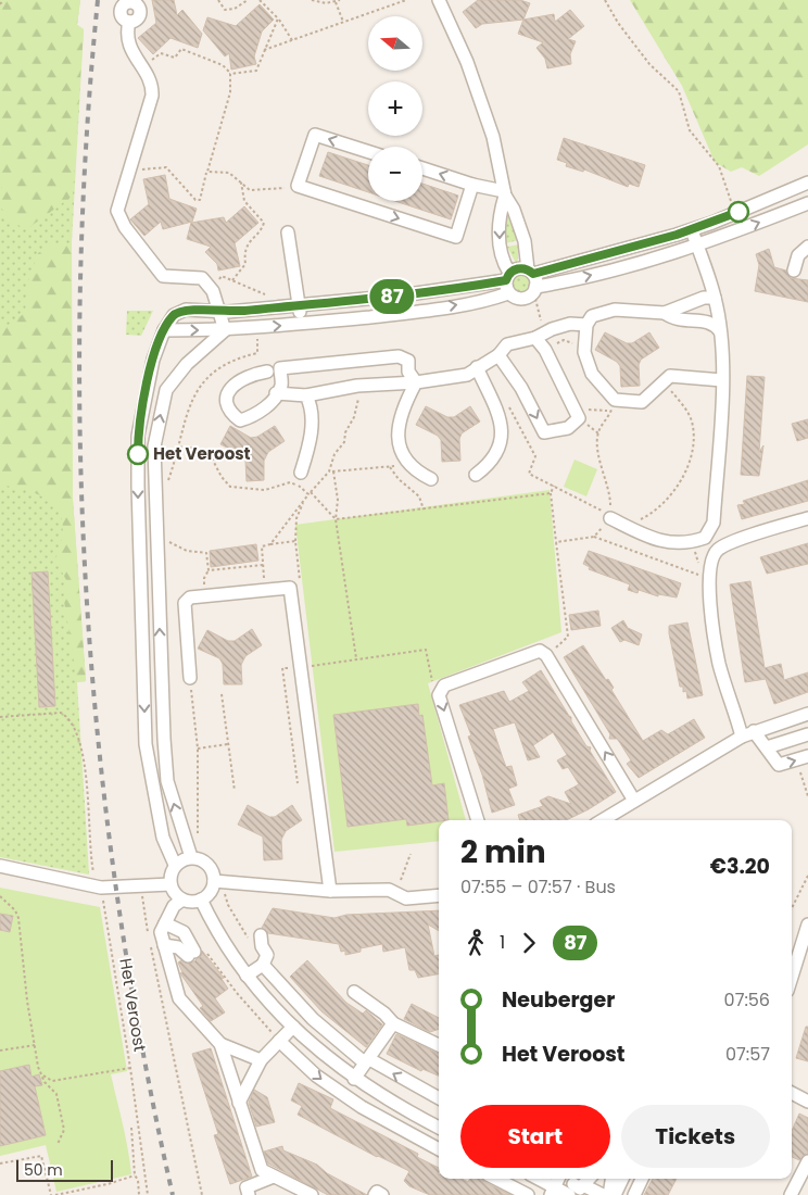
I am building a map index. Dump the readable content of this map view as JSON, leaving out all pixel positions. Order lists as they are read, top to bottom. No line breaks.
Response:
{"streets":{"path":["Het Veroost"]},"places":["Het Veroost"],"lines":["bus line 87"],"scale_bar":"50 m","north":"left","page":{"on_map":"87","map_buttons":["+","−"],"heading":["2 min","07:55 – 07:57 · Bus","€3.20"],"legs":["1","87"],"list":[{"name":"Neuberger","value":"07:56"},{"name":"Het Veroost","value":"07:57"}],"buttons":["Start","Tickets"],"scale":"50 m"}}
